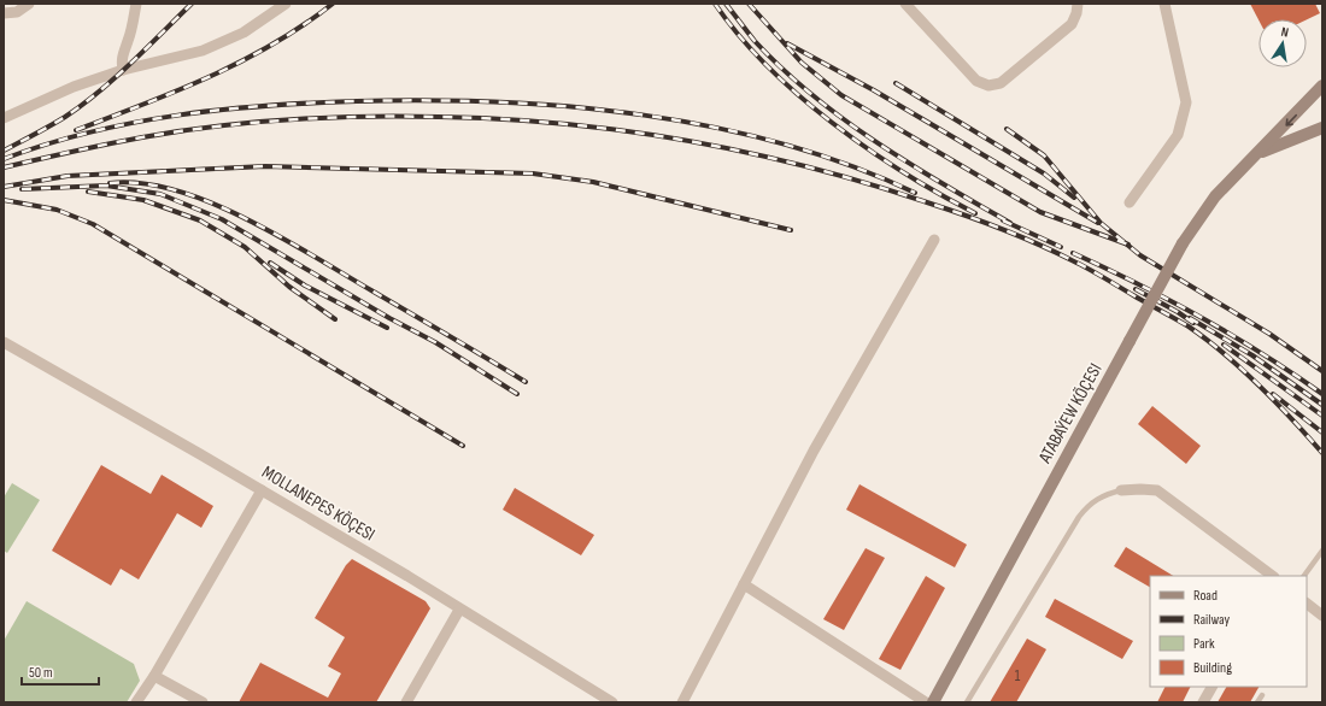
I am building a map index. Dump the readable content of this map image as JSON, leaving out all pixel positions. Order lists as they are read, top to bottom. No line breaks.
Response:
{"streets":{"main road":["ATABAÝEW KÖÇESI"],"street":["MOLLANEPES KÖÇESI"]},"house_numbers":["1"],"legend":["Road","Railway","Park","Building"],"scale_bar":"50 m","north":"top"}
